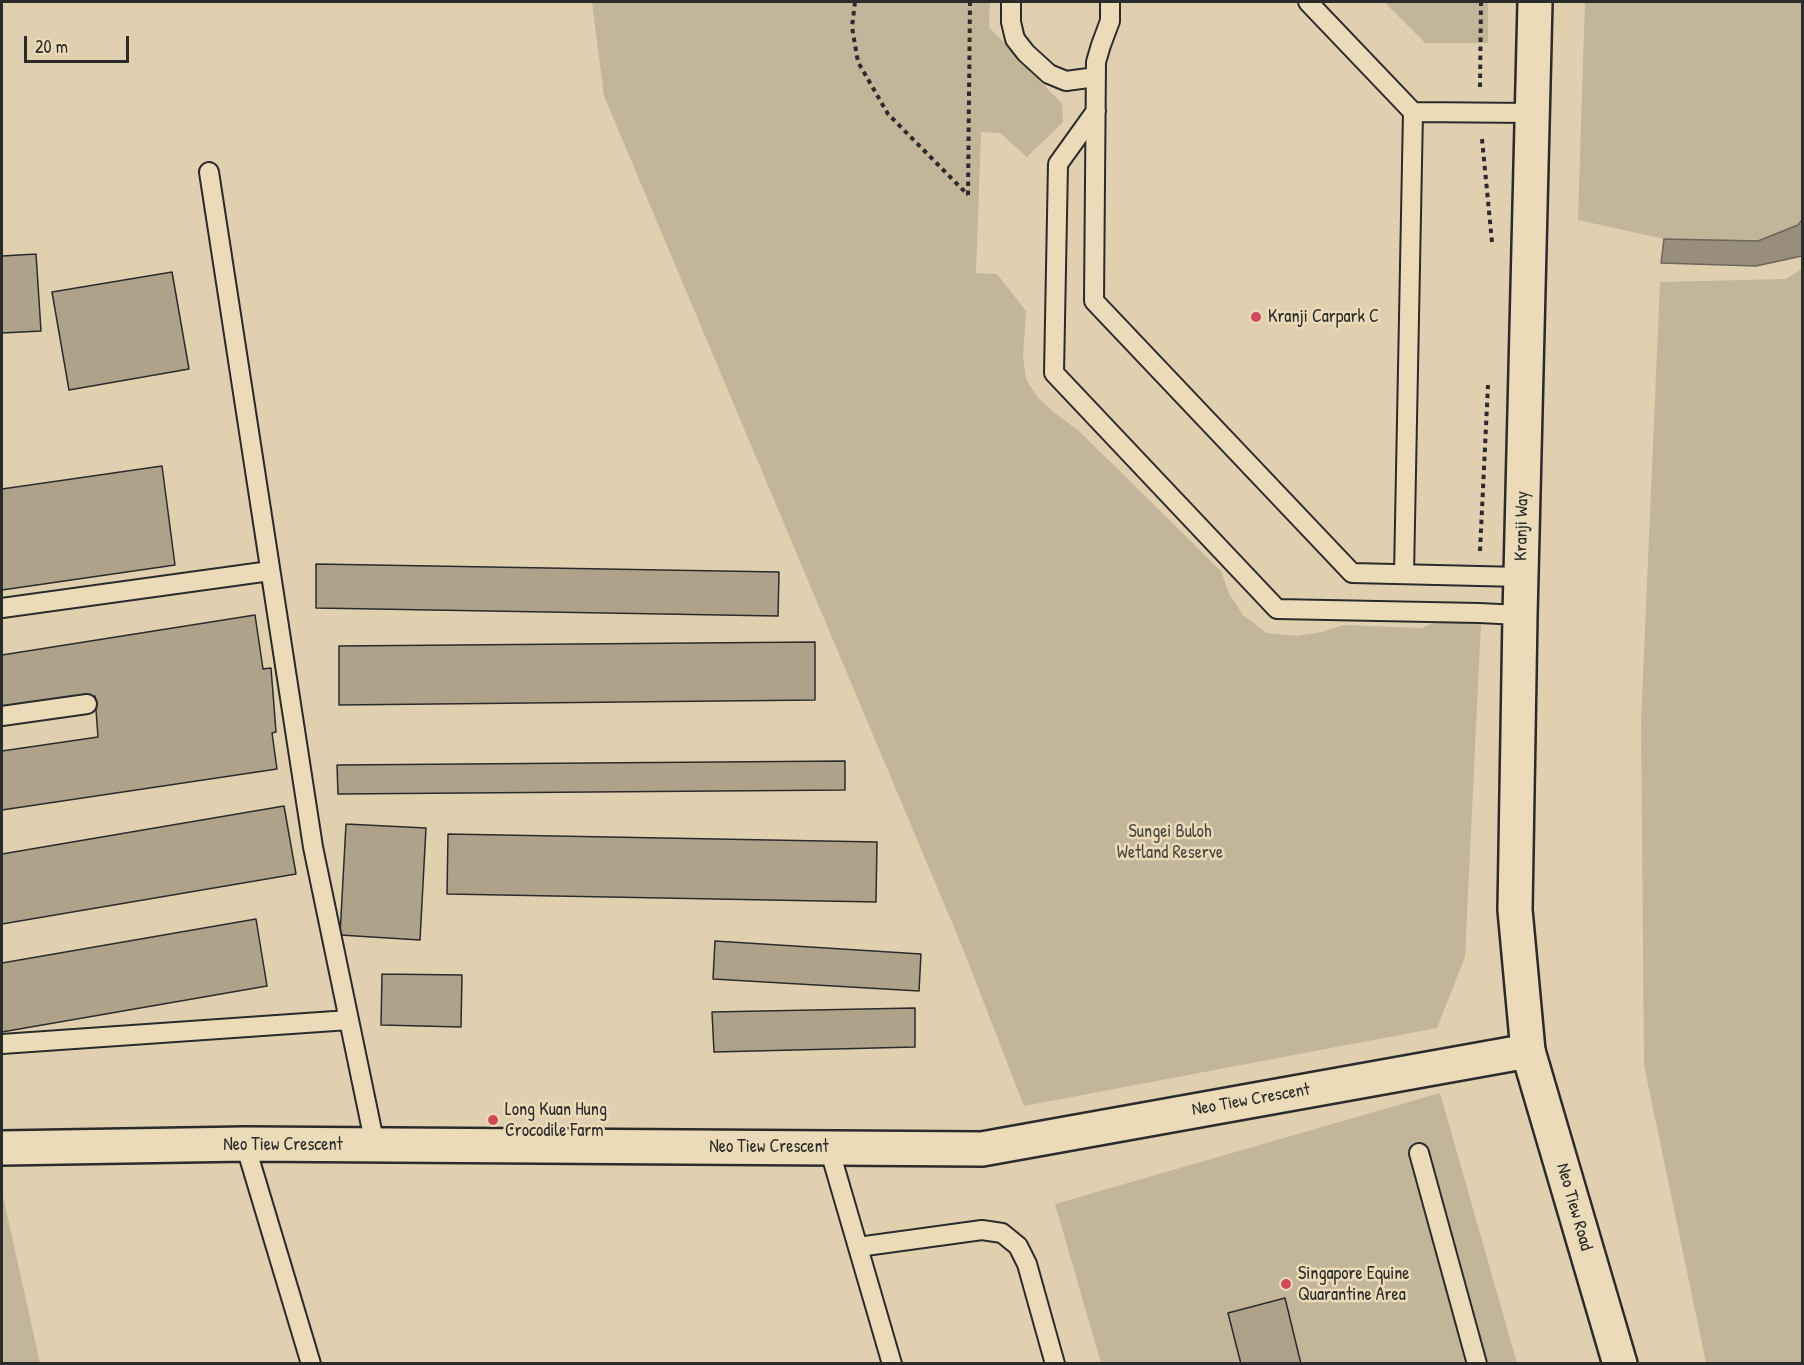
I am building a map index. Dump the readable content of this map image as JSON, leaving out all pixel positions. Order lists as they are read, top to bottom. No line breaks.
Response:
{"streets":{"street":["Kranji Way","Neo Tiew Crescent","Neo Tiew Road"]},"crossings":[["Kranji Way","Neo Tiew Crescent"],["Kranji Way","Neo Tiew Road"],["Neo Tiew Crescent","Neo Tiew Road"]],"parks":["Sungei Buloh Wetland Reserve"],"places":["Kranji Carpark C","Long Kuan Hung Crocodile Farm","Singapore Equine Quarantine Area"],"scale_bar":"20 m"}
